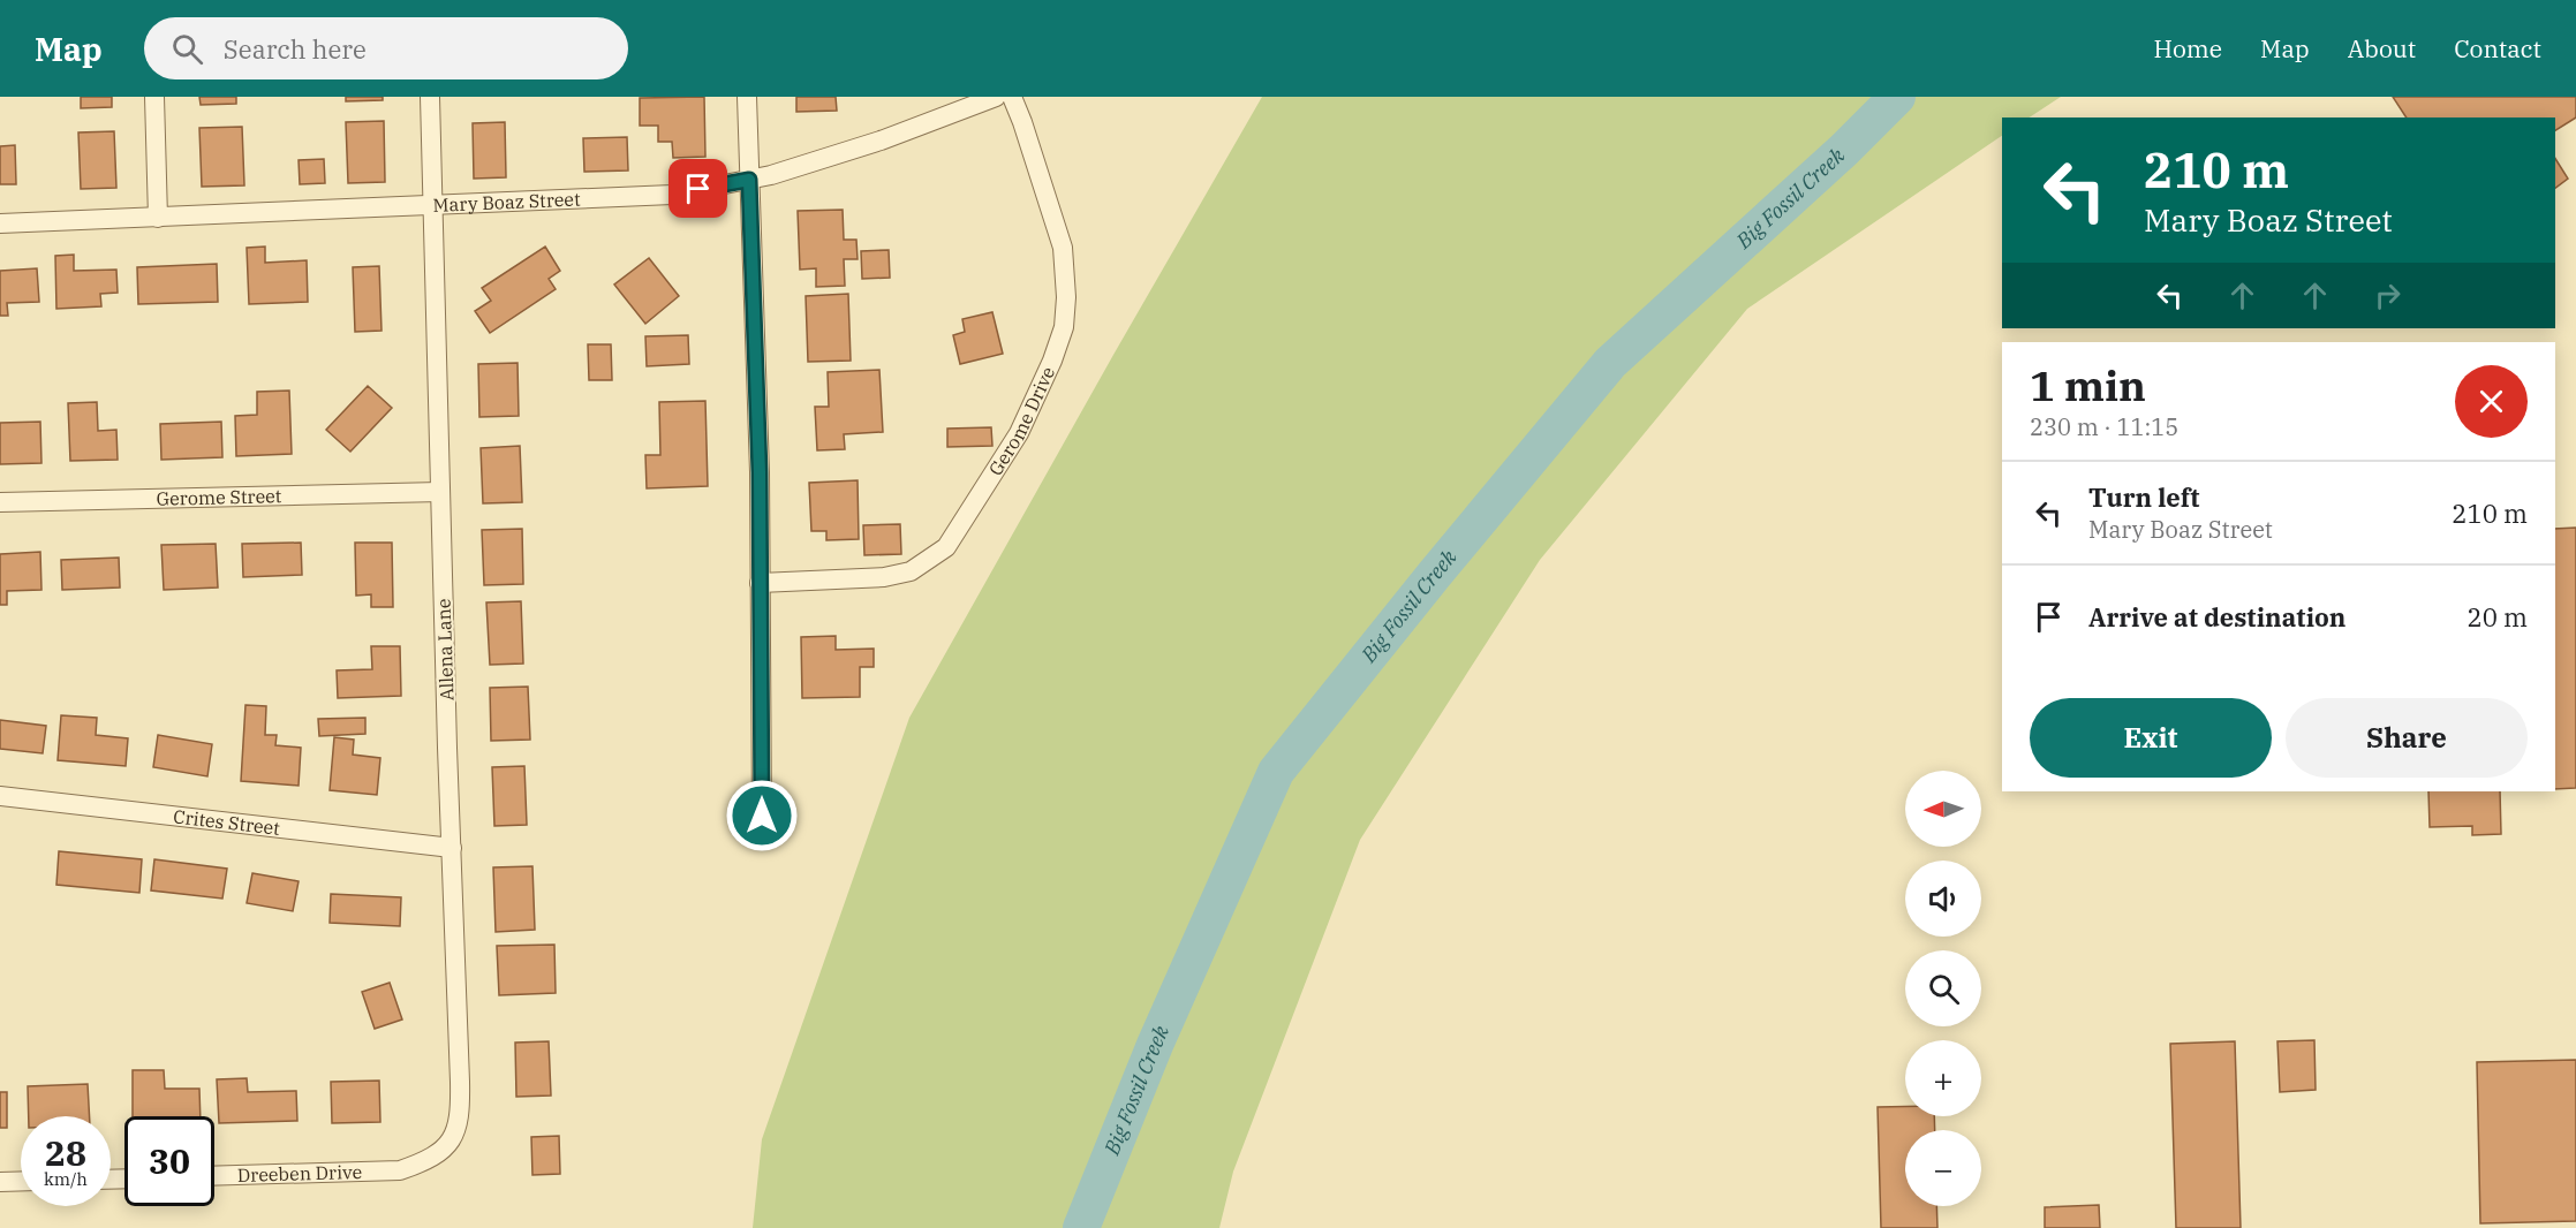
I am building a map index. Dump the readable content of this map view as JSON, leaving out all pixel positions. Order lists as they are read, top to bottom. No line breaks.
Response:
{"streets":{"street":["Mary Boaz Street","Gerome Drive","Gerome Street","Allena Lane","Crites Street","Dreeben Drive"]},"crossings":[["Mary Boaz Street","Allena Lane"],["Gerome Street","Allena Lane"],["Allena Lane","Crites Street"],["Allena Lane","Dreeben Drive"]],"water":["Big Fossil Creek"],"north":"left","page":{"header":"Map","search":"Search here","nav":["Home","Map","About","Contact"],"turn":["210 m","Mary Boaz Street"],"heading":["1 min","230 m · 11:15"],"list":[{"name":"Turn left","note":"Mary Boaz Street","value":"210 m"},{"name":"Arrive at destination","value":"20 m"}],"buttons":["Exit","Share"],"map_buttons":["+","−"],"speed":"28 km/h","limit":"30"}}
